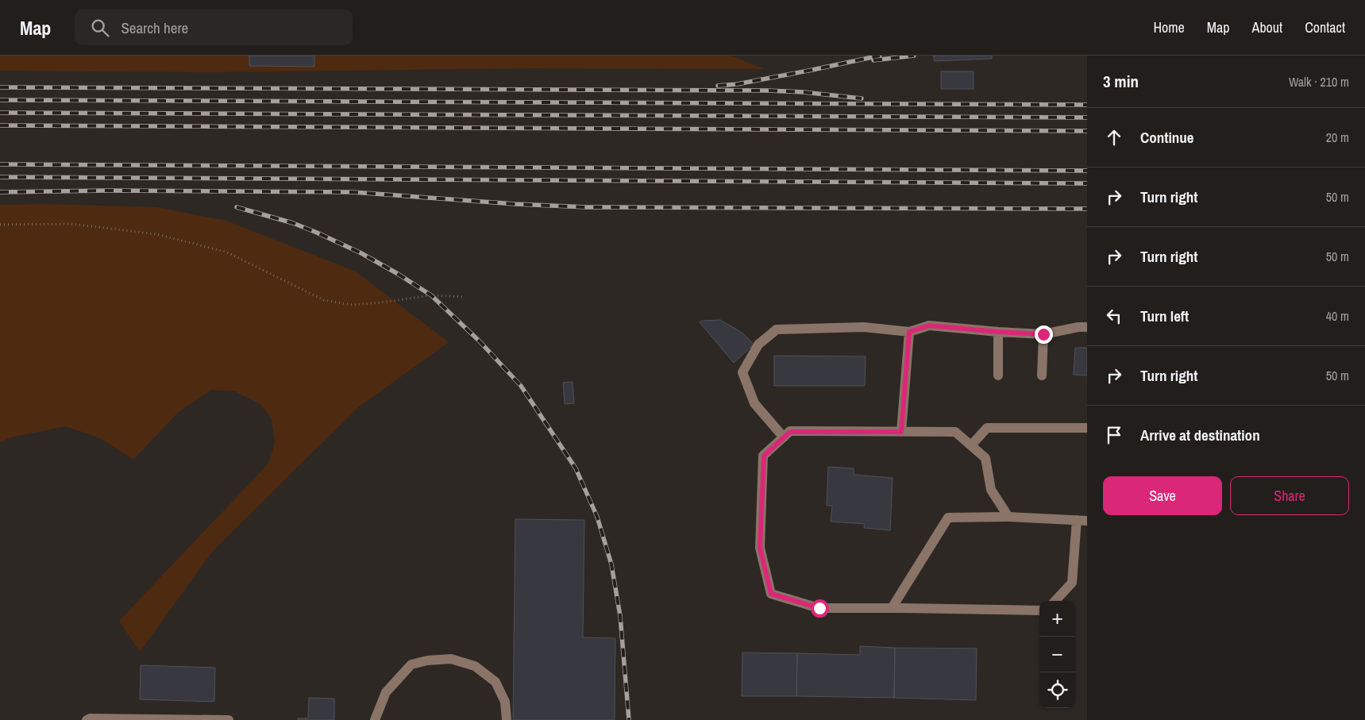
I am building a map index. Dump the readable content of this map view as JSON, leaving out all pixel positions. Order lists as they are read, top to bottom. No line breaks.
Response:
{"page":{"header":"Map","search":"Search here","nav":["Home","Map","About","Contact"],"heading":["3 min","Walk · 210 m"],"list":[["Continue","20 m"],["Turn right","50 m"],["Turn right","50 m"],["Turn left","40 m"],["Turn right","50 m"],"Arrive at destination"],"buttons":["Save","Share"],"map_buttons":["+","−"]}}
